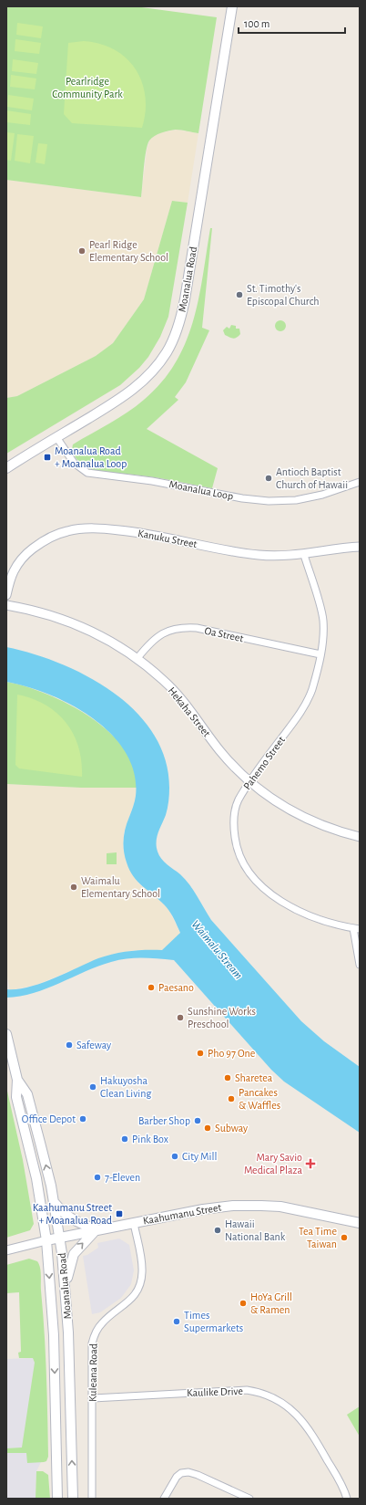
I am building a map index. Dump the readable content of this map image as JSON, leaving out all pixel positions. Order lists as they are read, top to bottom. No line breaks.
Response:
{"streets":{"main road":["Moanalua Road","Kaahumanu Street"],"street":["Moanalua Loop","Kanuku Street","Oa Street","Hekaha Street","Pahemo Street","Kuleana Road","Kaulike Drive"]},"crossings":[["Moanalua Road","Moanalua Loop"],["Moanalua Road","Kaahumanu Street"],["Kanuku Street","Pahemo Street"],["Oa Street","Hekaha Street"],["Oa Street","Pahemo Street"],["Hekaha Street","Pahemo Street"],["Kaahumanu Street","Kuleana Road"],["Kuleana Road","Kaulike Drive"]],"water":["Waimalu Stream"],"parks":["Pearlridge Community Park"],"places":{"other":["Pearl Ridge Elementary School","St. Timothy's Episcopal Church","Antioch Baptist Church of Hawaii","Waimalu Elementary School","Paesano","Sunshine Works Preschool","Safeway","Pho 97 One","Sharetea","Hakuyosha Clean Living","Pancakes & Waffles","Office Depot","Barber Shop","Subway","Pink Box","City Mill","7-Eleven","Hawaii National Bank","Tea Time Taiwan","HoYa Grill & Ramen","Times Supermarkets"],"transit":["Moanalua Road + Moanalua Loop","Kaahumanu Street + Moanalua Road"],"health":["Mary Savio Medical Plaza"]},"scale_bar":"100 m"}
